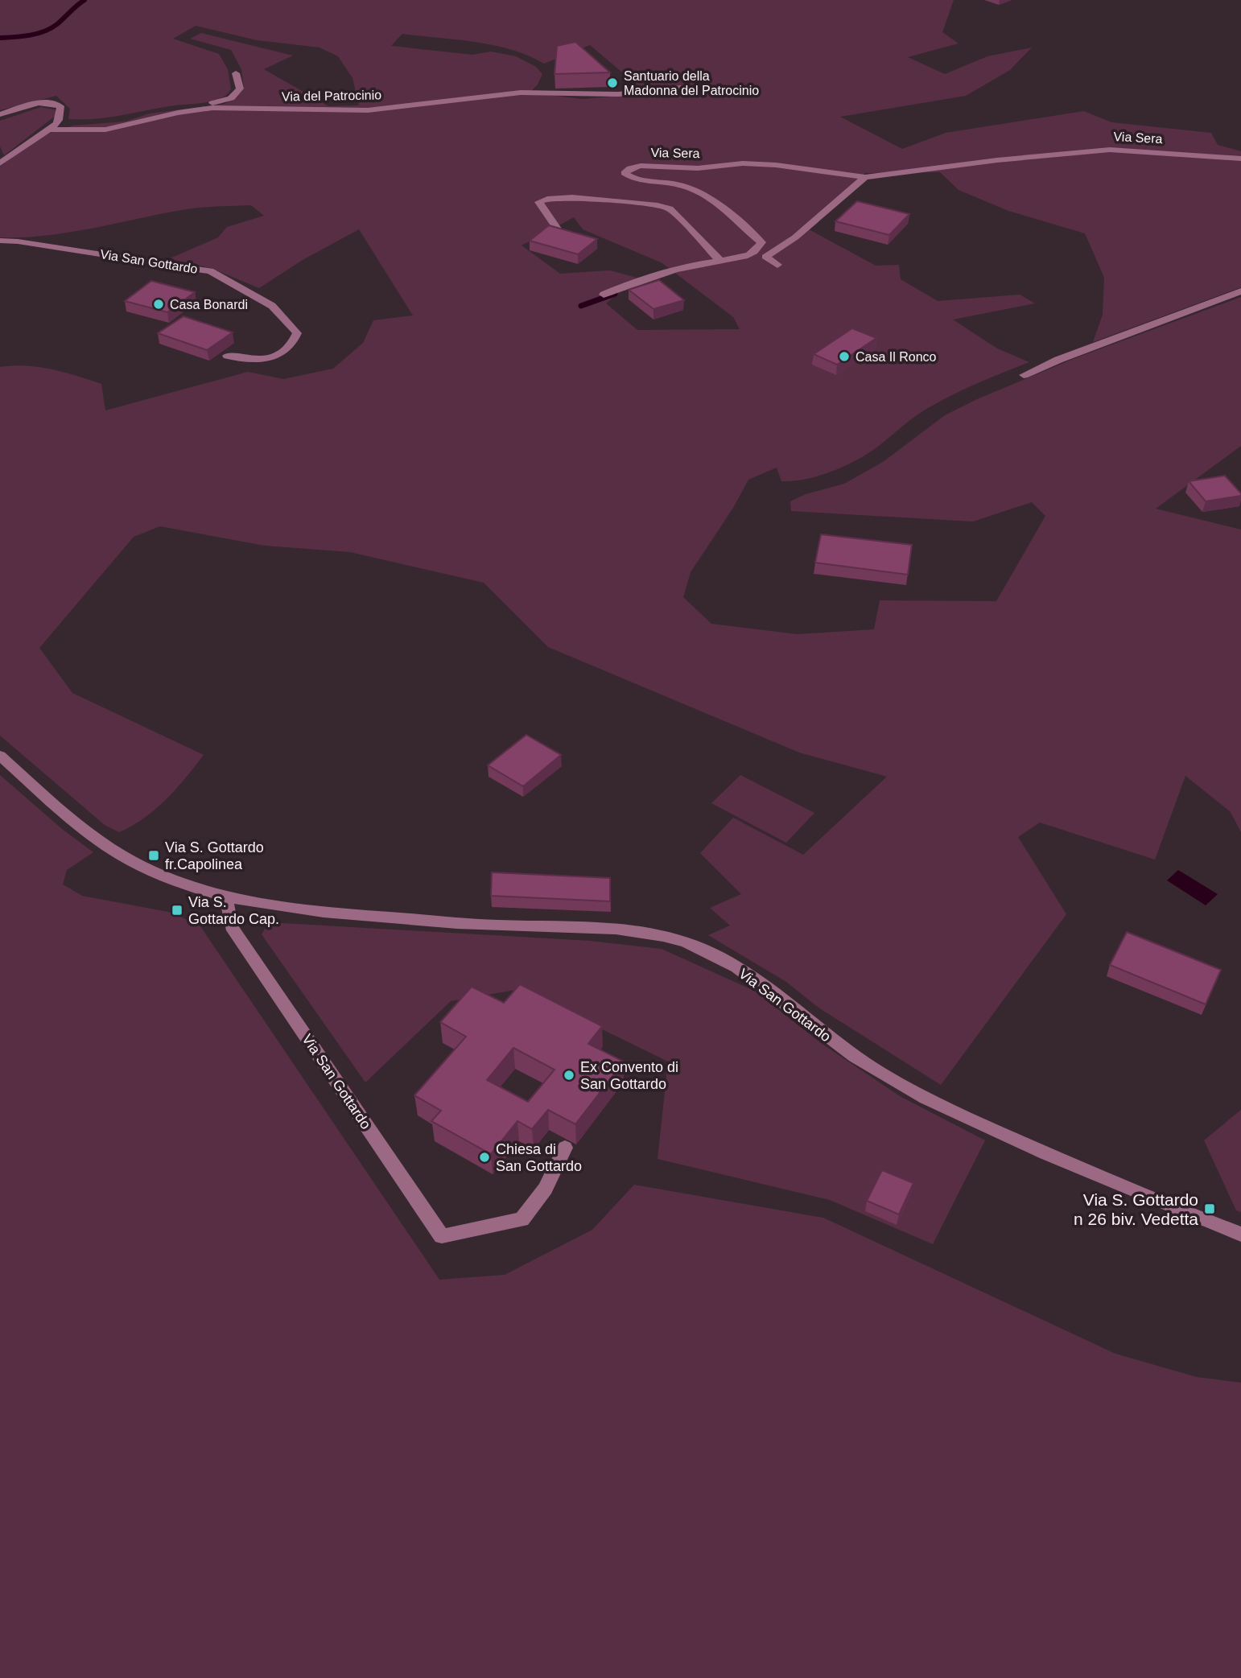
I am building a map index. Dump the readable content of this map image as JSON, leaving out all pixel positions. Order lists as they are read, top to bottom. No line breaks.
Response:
{"streets":{"street":["Via del Patrocinio","Via Sera","Via San Gottardo"]},"places":{"other":["Santuario della Madonna del Patrocinio","Casa Bonardi","Casa Il Ronco","Ex Convento di San Gottardo","Chiesa di San Gottardo"],"transit":["Via S. Gottardo fr.Capolinea","Via S. Gottardo Cap.","Via S. Gottardo n 26 biv. Vedetta"]}}
